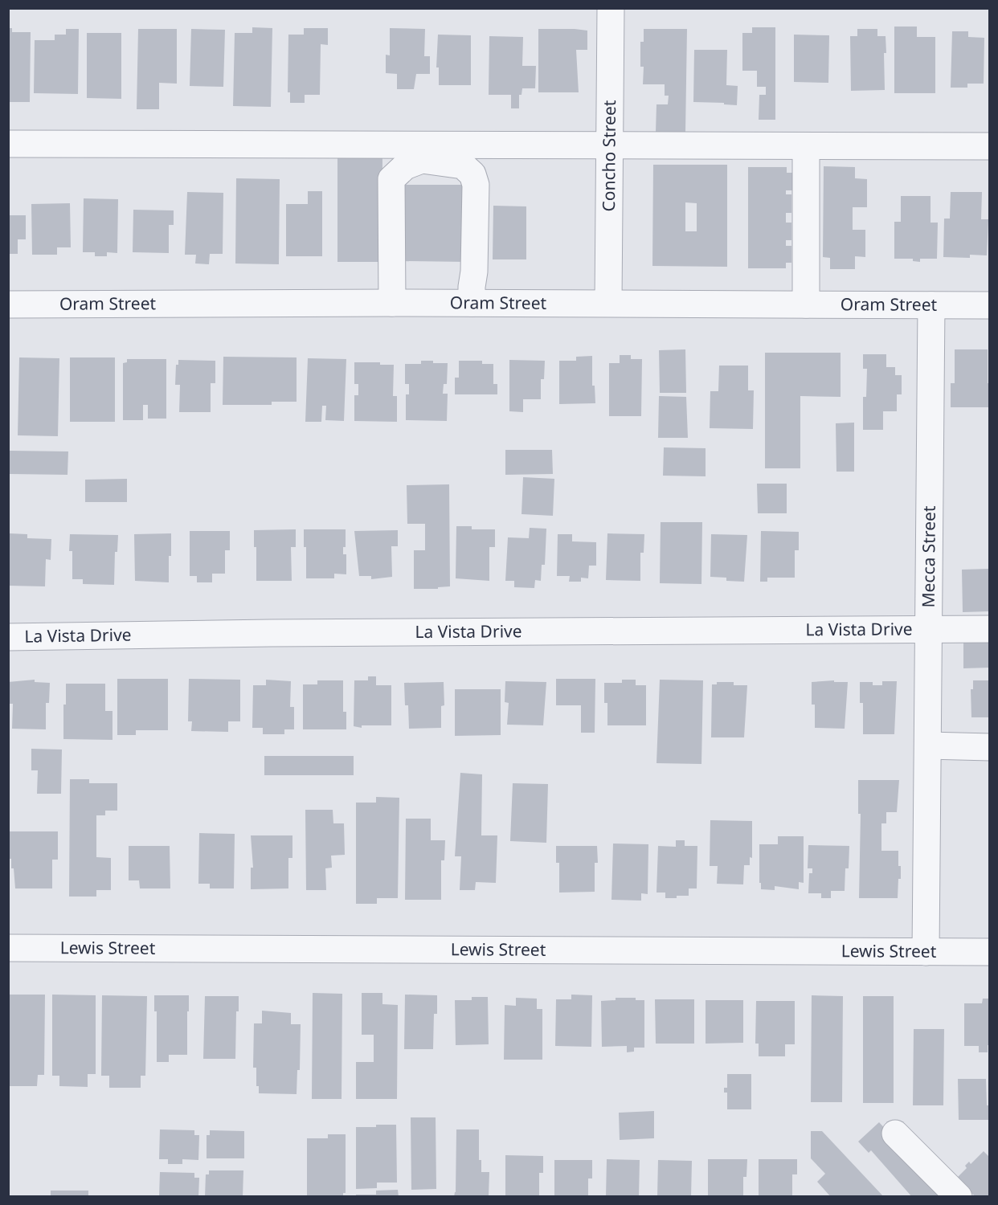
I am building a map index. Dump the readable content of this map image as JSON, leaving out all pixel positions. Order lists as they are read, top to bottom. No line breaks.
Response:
{"streets":{"street":["Concho Street","Oram Street","Mecca Street","La Vista Drive","Lewis Street"]},"crossings":[["Concho Street","Oram Street"],["Oram Street","Mecca Street"],["Mecca Street","La Vista Drive"],["Mecca Street","Lewis Street"]]}
